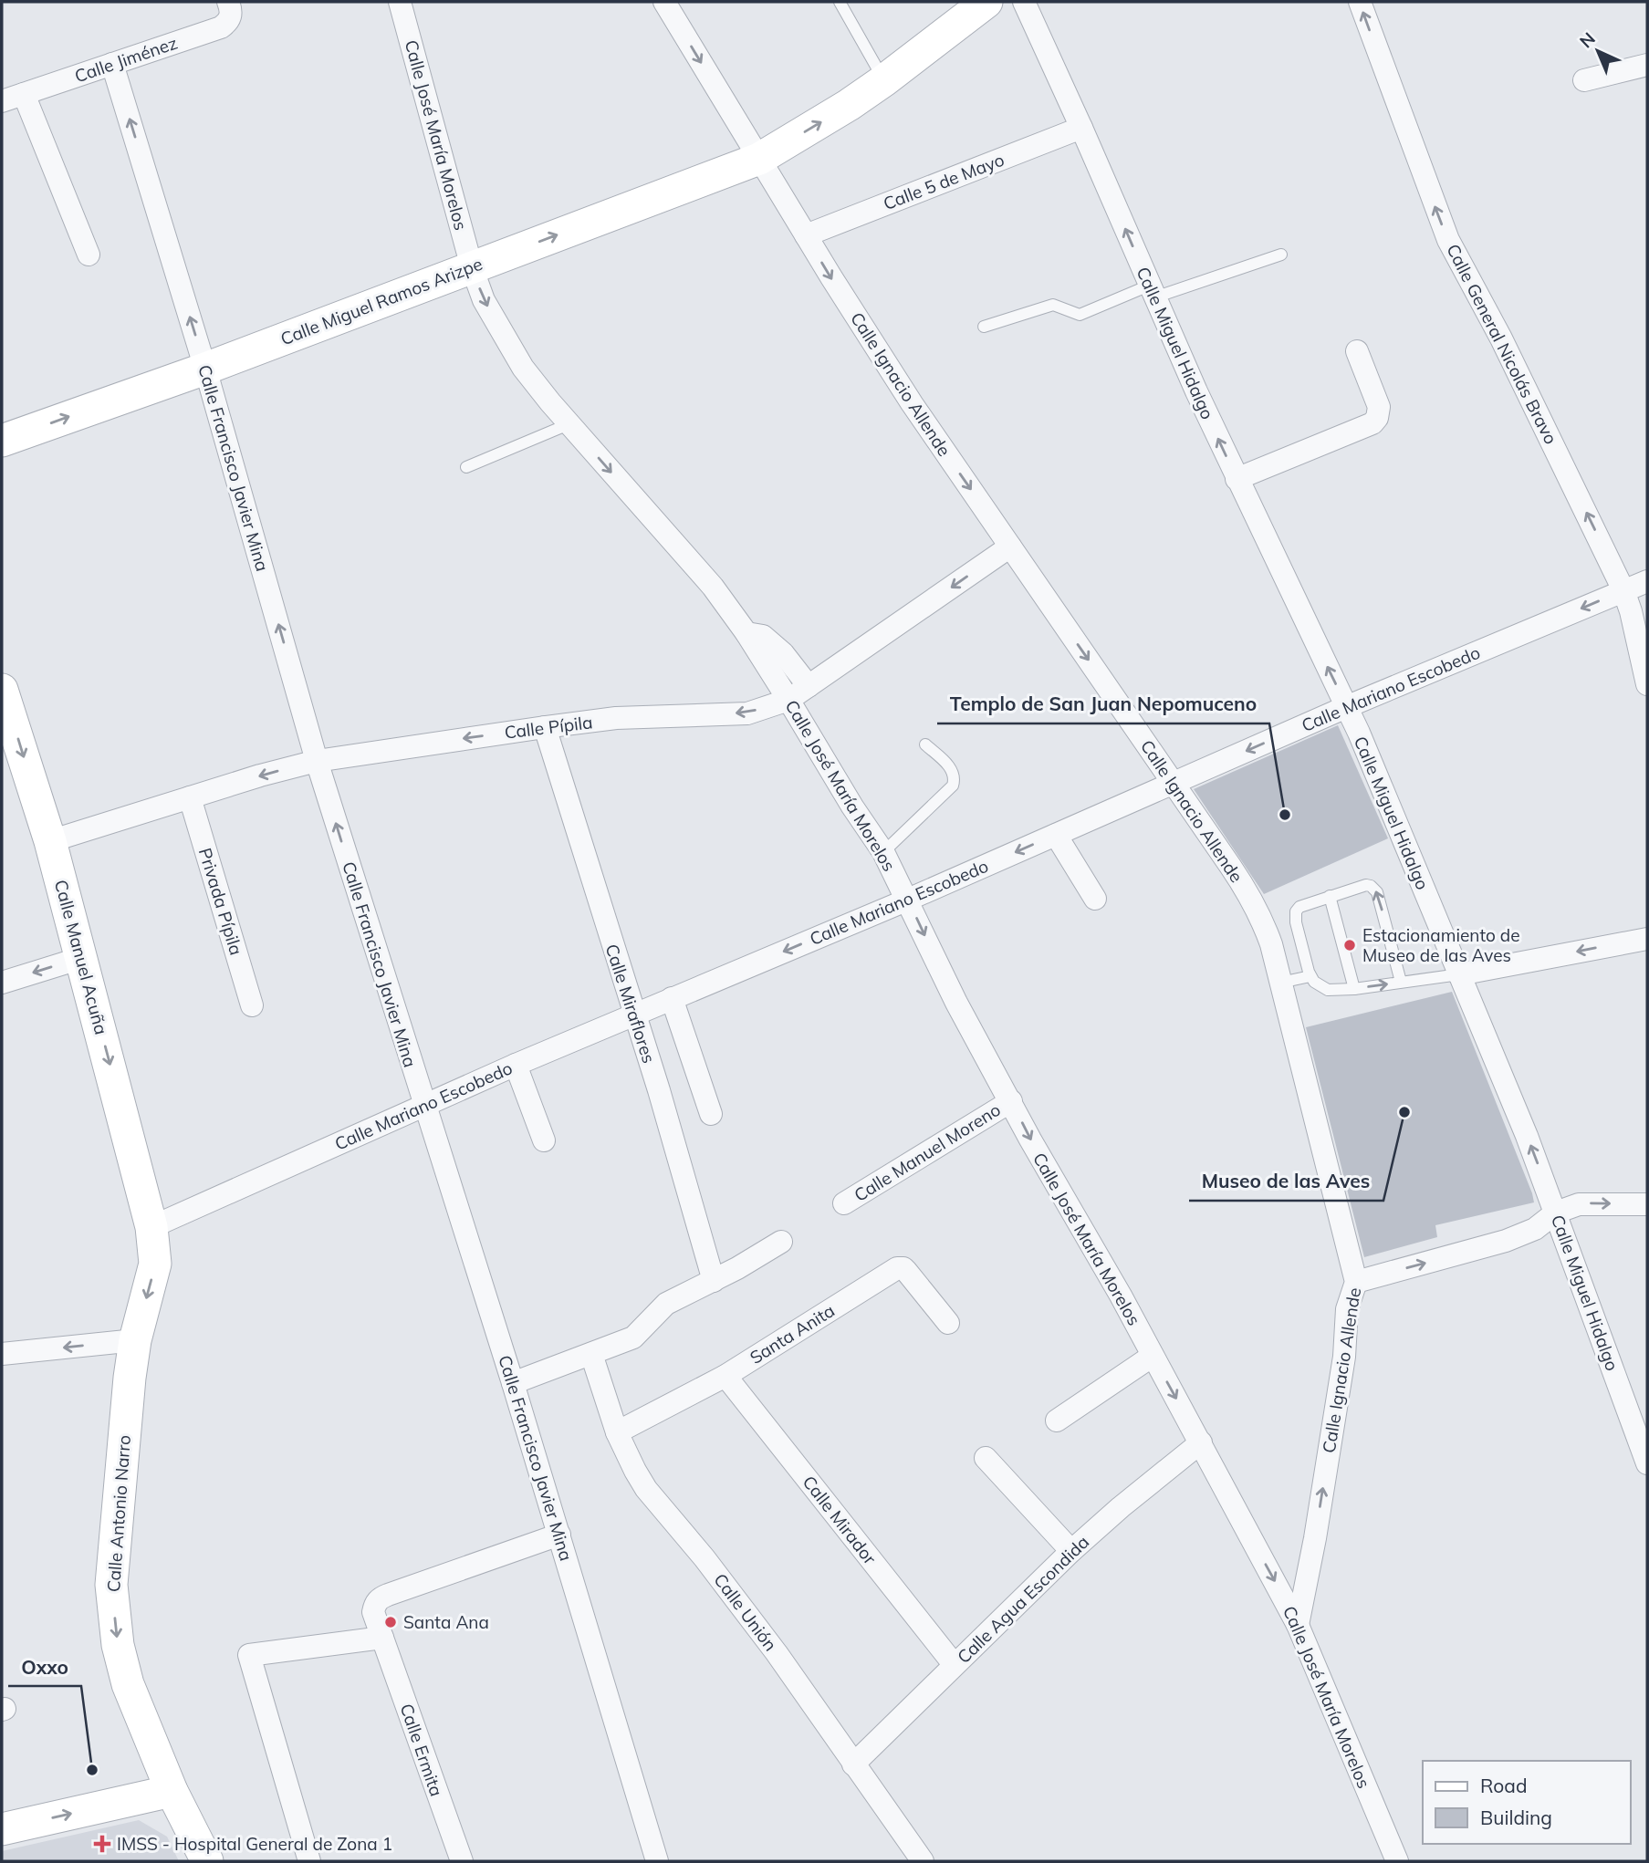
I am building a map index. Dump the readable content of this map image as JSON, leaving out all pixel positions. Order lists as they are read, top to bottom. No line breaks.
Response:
{"streets":{"street":["Calle Jiménez","Calle José María Morelos","Calle 5 de Mayo","Calle Miguel Ramos Arizpe","Calle Miguel Hidalgo","Calle General Nicolás Bravo","Calle Ignacio Allende","Calle Francisco Javier Mina","Calle Mariano Escobedo","Calle Pípila","Privada Pípila","Calle Manuel Acuña","Calle Miraflores","Calle Manuel Moreno","Santa Anita","Calle Antonio Narro","Calle Mirador","Calle Agua Escondida","Calle Unión","Calle Ermita"]},"crossings":[["Calle Jiménez","Calle Francisco Javier Mina"],["Calle José María Morelos","Calle Miguel Ramos Arizpe"],["Calle José María Morelos","Calle Ignacio Allende"],["Calle José María Morelos","Calle Mariano Escobedo"],["Calle José María Morelos","Calle Pípila"],["Calle José María Morelos","Calle Manuel Moreno"],["Calle José María Morelos","Calle Agua Escondida"],["Calle 5 de Mayo","Calle Miguel Hidalgo"],["Calle 5 de Mayo","Calle Ignacio Allende"],["Calle Miguel Ramos Arizpe","Calle Ignacio Allende"],["Calle Miguel Ramos Arizpe","Calle Francisco Javier Mina"],["Calle Miguel Hidalgo","Calle Mariano Escobedo"],["Calle General Nicolás Bravo","Calle Mariano Escobedo"],["Calle Ignacio Allende","Calle Mariano Escobedo"],["Calle Ignacio Allende","Calle Pípila"],["Calle Francisco Javier Mina","Calle Mariano Escobedo"],["Calle Francisco Javier Mina","Calle Pípila"],["Calle Francisco Javier Mina","Calle Ermita"],["Calle Mariano Escobedo","Calle Manuel Acuña"],["Calle Mariano Escobedo","Calle Miraflores"],["Calle Mariano Escobedo","Calle Antonio Narro"],["Calle Pípila","Privada Pípila"],["Calle Pípila","Calle Manuel Acuña"],["Calle Pípila","Calle Miraflores"],["Calle Manuel Acuña","Calle Antonio Narro"],["Santa Anita","Calle Mirador"],["Santa Anita","Calle Unión"],["Calle Mirador","Calle Agua Escondida"],["Calle Agua Escondida","Calle Unión"]],"one_way":["Calle José María Morelos","Calle Miguel Ramos Arizpe","Calle Miguel Hidalgo","Calle General Nicolás Bravo","Calle Francisco Javier Mina","Calle Mariano Escobedo","Calle Pípila","Calle Manuel Acuña","Calle Antonio Narro"],"places":{"other":["Templo de San Juan Nepomuceno","Estacionamiento de Museo de las Aves","Museo de las Aves","Santa Ana","Oxxo"],"health":["IMSS - Hospital General de Zona 1"]},"legend":["Road","Building"],"north":"top left"}
